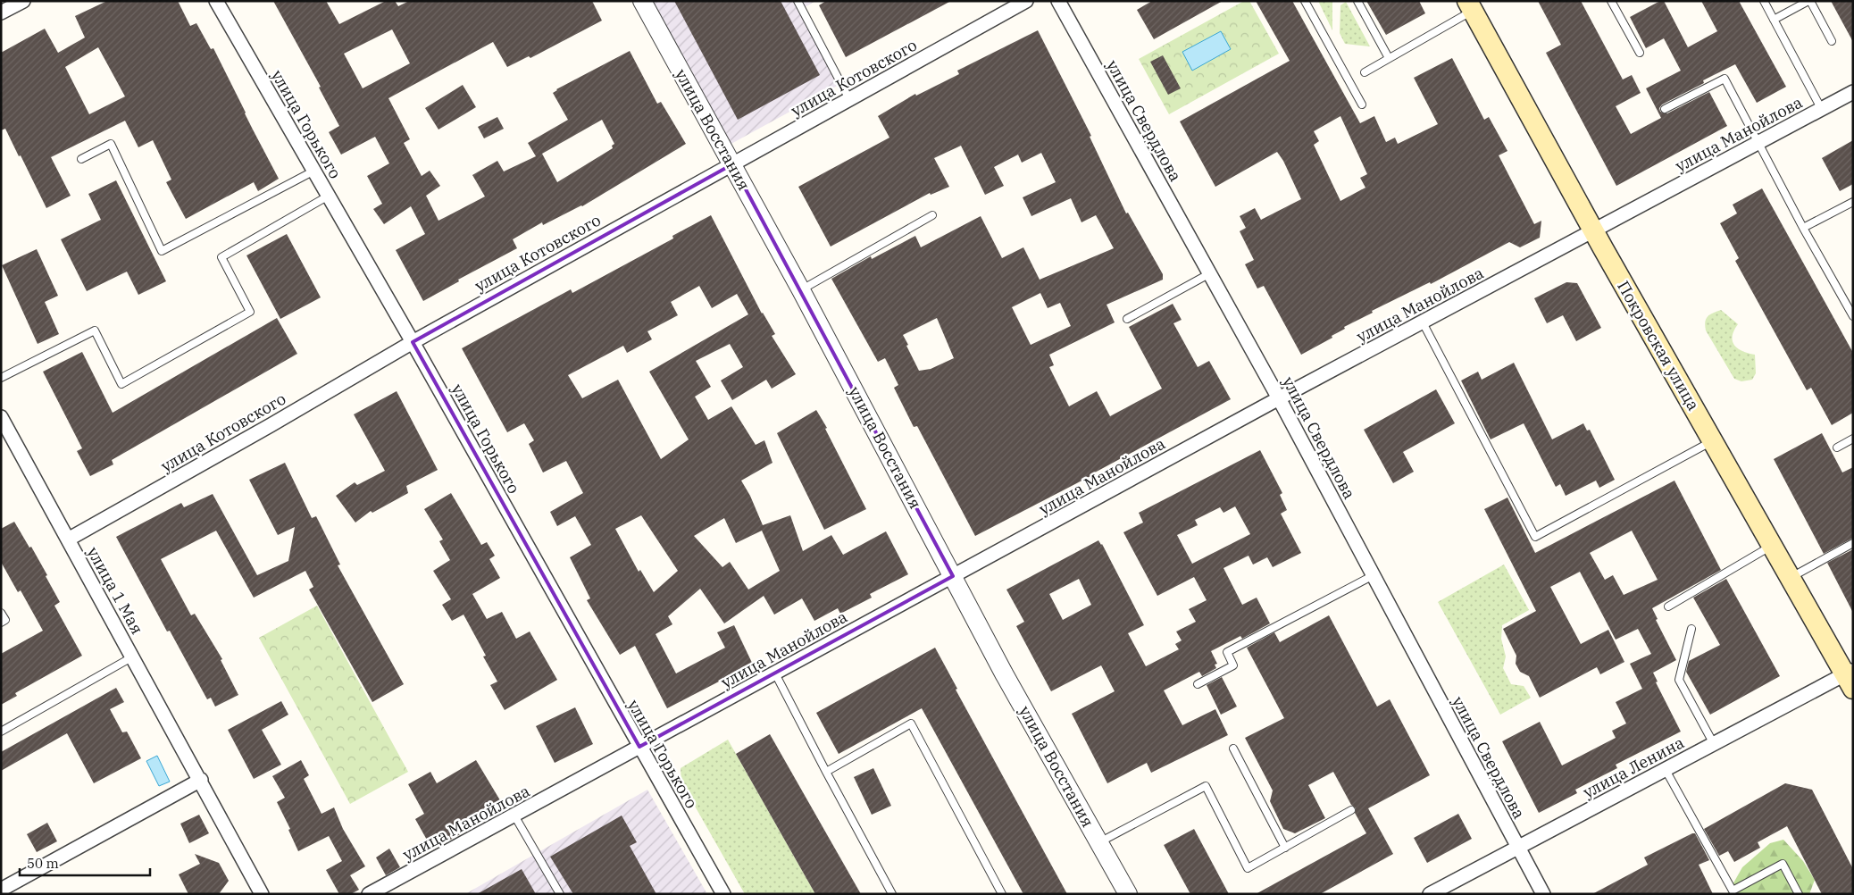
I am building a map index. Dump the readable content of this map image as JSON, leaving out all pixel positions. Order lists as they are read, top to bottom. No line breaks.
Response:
{"streets":{"main road":["Покровская улица"],"street":["улица Котовского","улица Свердлова","улица Горького","улица Восстания","улица Манойлова","улица 1 Мая","улица Ленина"]},"crossings":[["улица Котовского","улица Горького"],["улица Котовского","улица Восстания"],["улица Котовского","улица 1 Мая"],["улица Свердлова","улица Манойлова"],["улица Свердлова","улица Ленина"],["улица Горького","улица Манойлова"],["улица Восстания","улица Манойлова"],["улица Манойлова","Покровская улица"],["Покровская улица","улица Ленина"]],"scale_bar":"50 m"}
